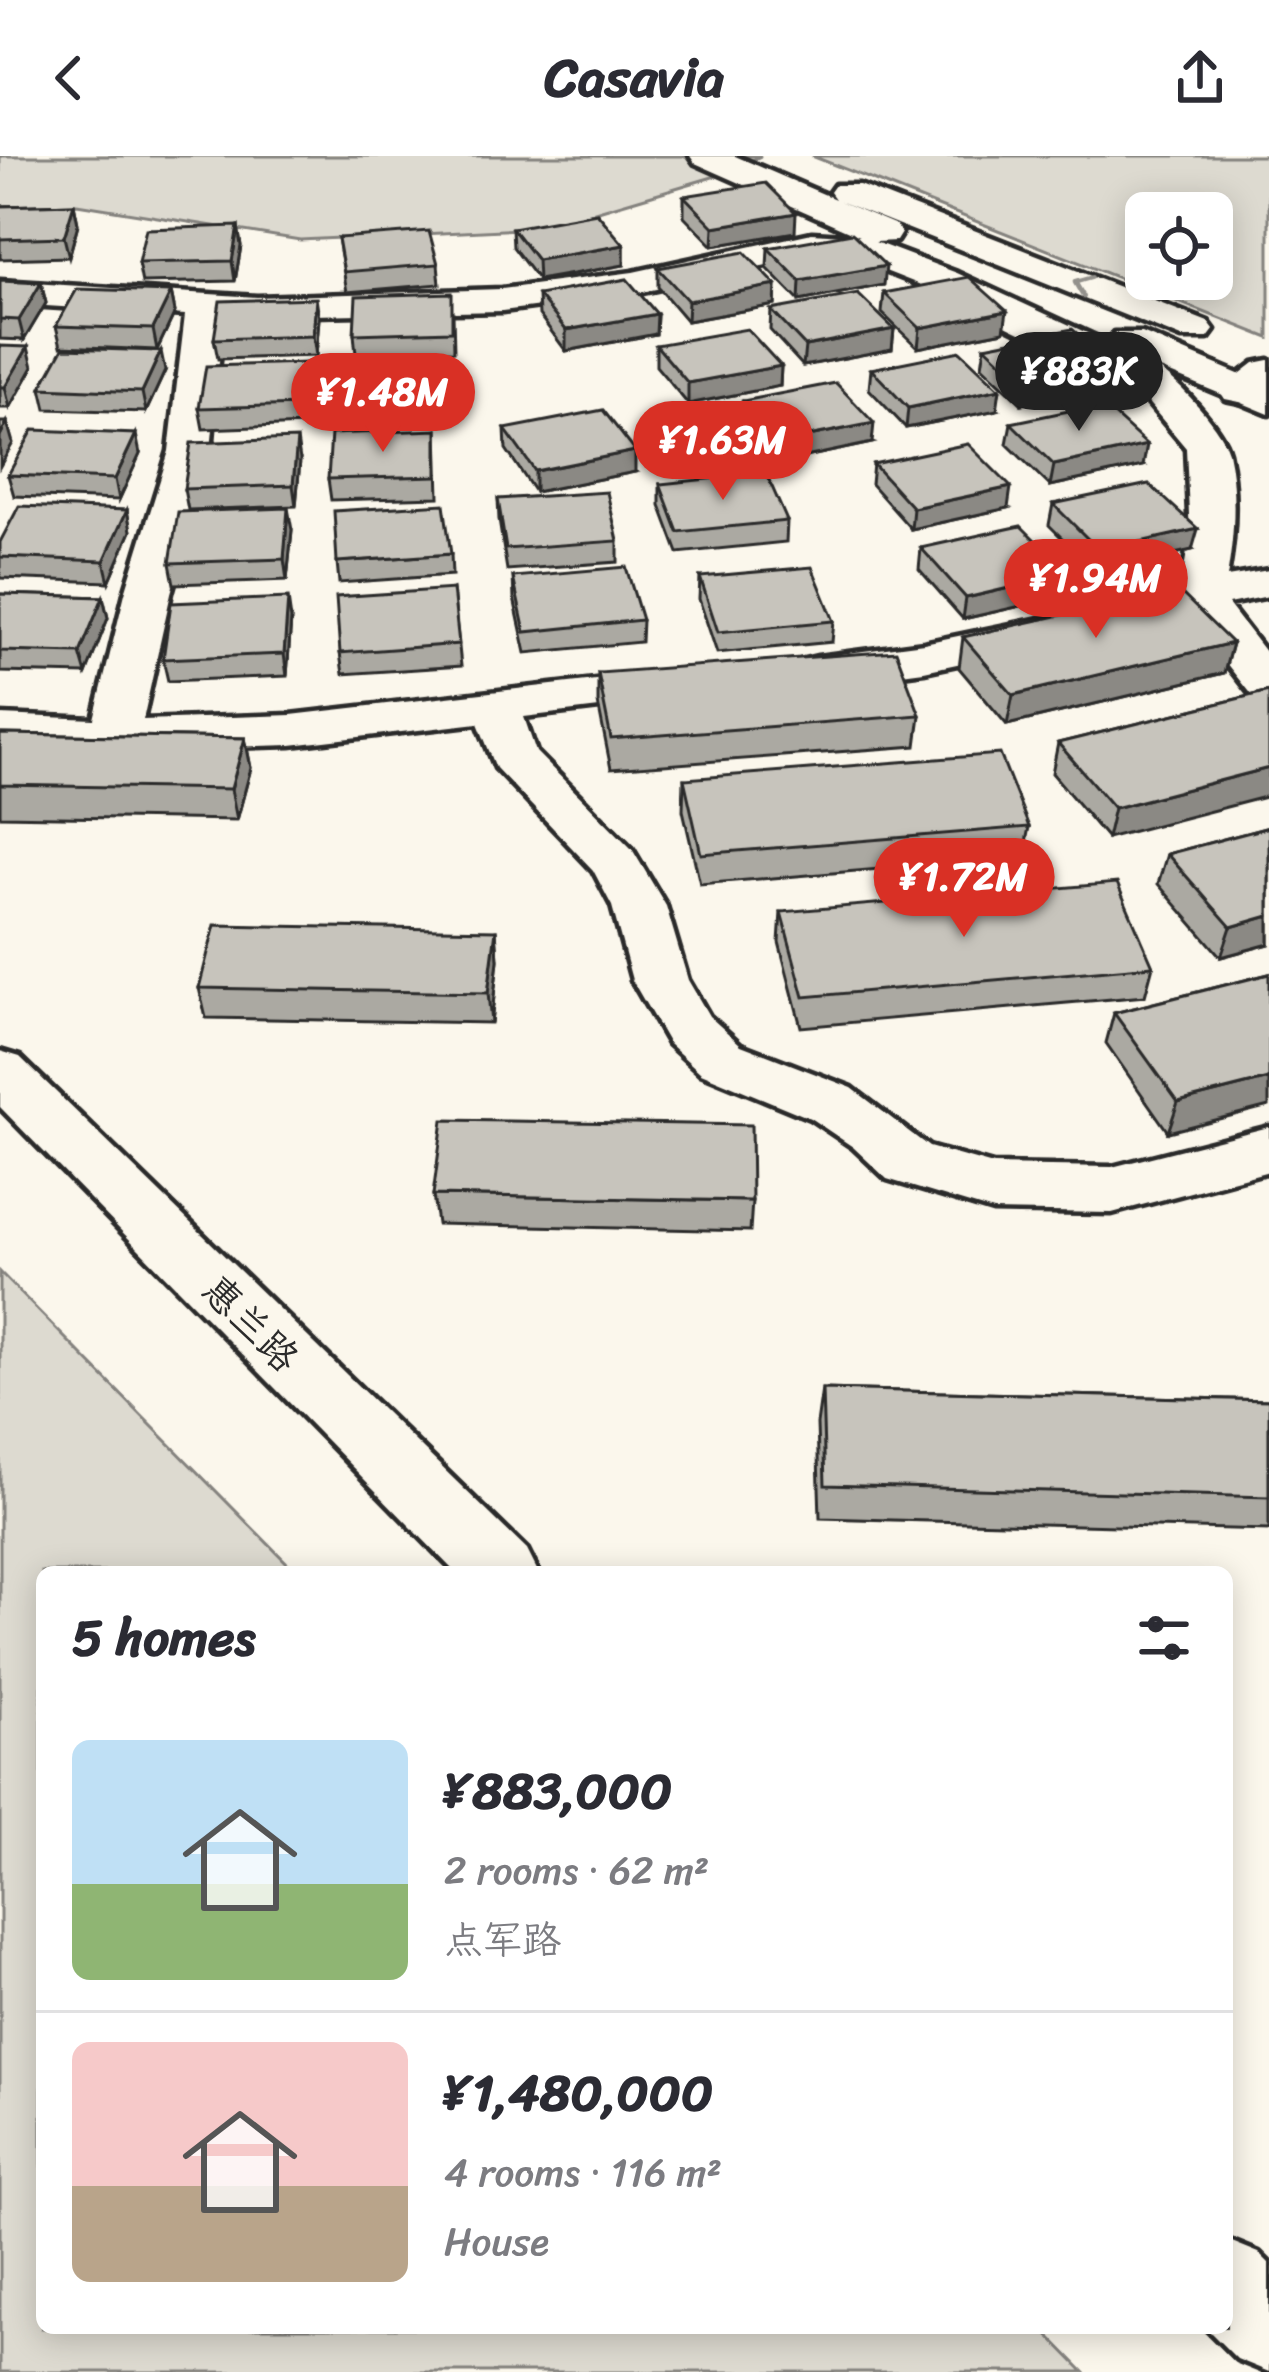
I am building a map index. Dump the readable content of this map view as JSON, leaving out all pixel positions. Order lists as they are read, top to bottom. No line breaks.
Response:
{"streets":{"street":["惠兰路"]},"page":{"header":"Casavia","price":["¥883K","¥1.48M","¥1.63M","¥1.94M","¥1.72M"],"heading":"5 homes","list":[{"name":"¥883,000","note":"2 rooms · 62 m² · 点军路"},{"name":"¥1,480,000","note":"4 rooms · 116 m² · House"}]}}
